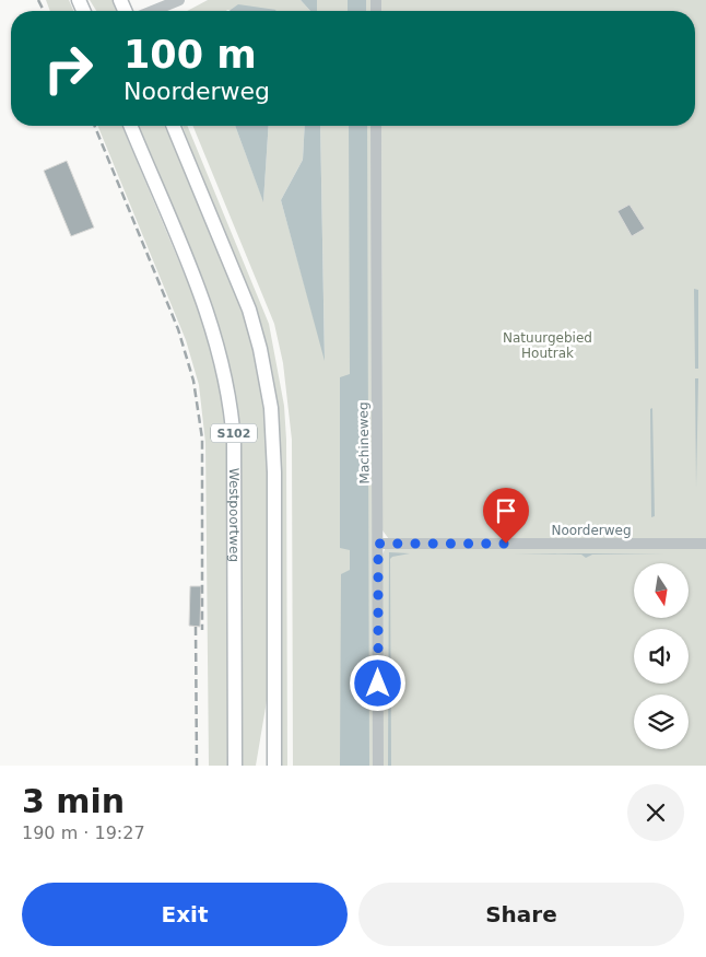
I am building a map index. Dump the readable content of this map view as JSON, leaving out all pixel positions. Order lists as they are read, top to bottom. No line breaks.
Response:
{"streets":{"main road":["S102","Westpoortweg"],"street":["Machineweg","Noorderweg"]},"crossings":[["Machineweg","Noorderweg"]],"parks":["Natuurgebied Houtrak"],"north":"bottom","page":{"turn":["100 m","Noorderweg"],"heading":["3 min","190 m · 19:27"],"buttons":["Exit","Share"]}}
